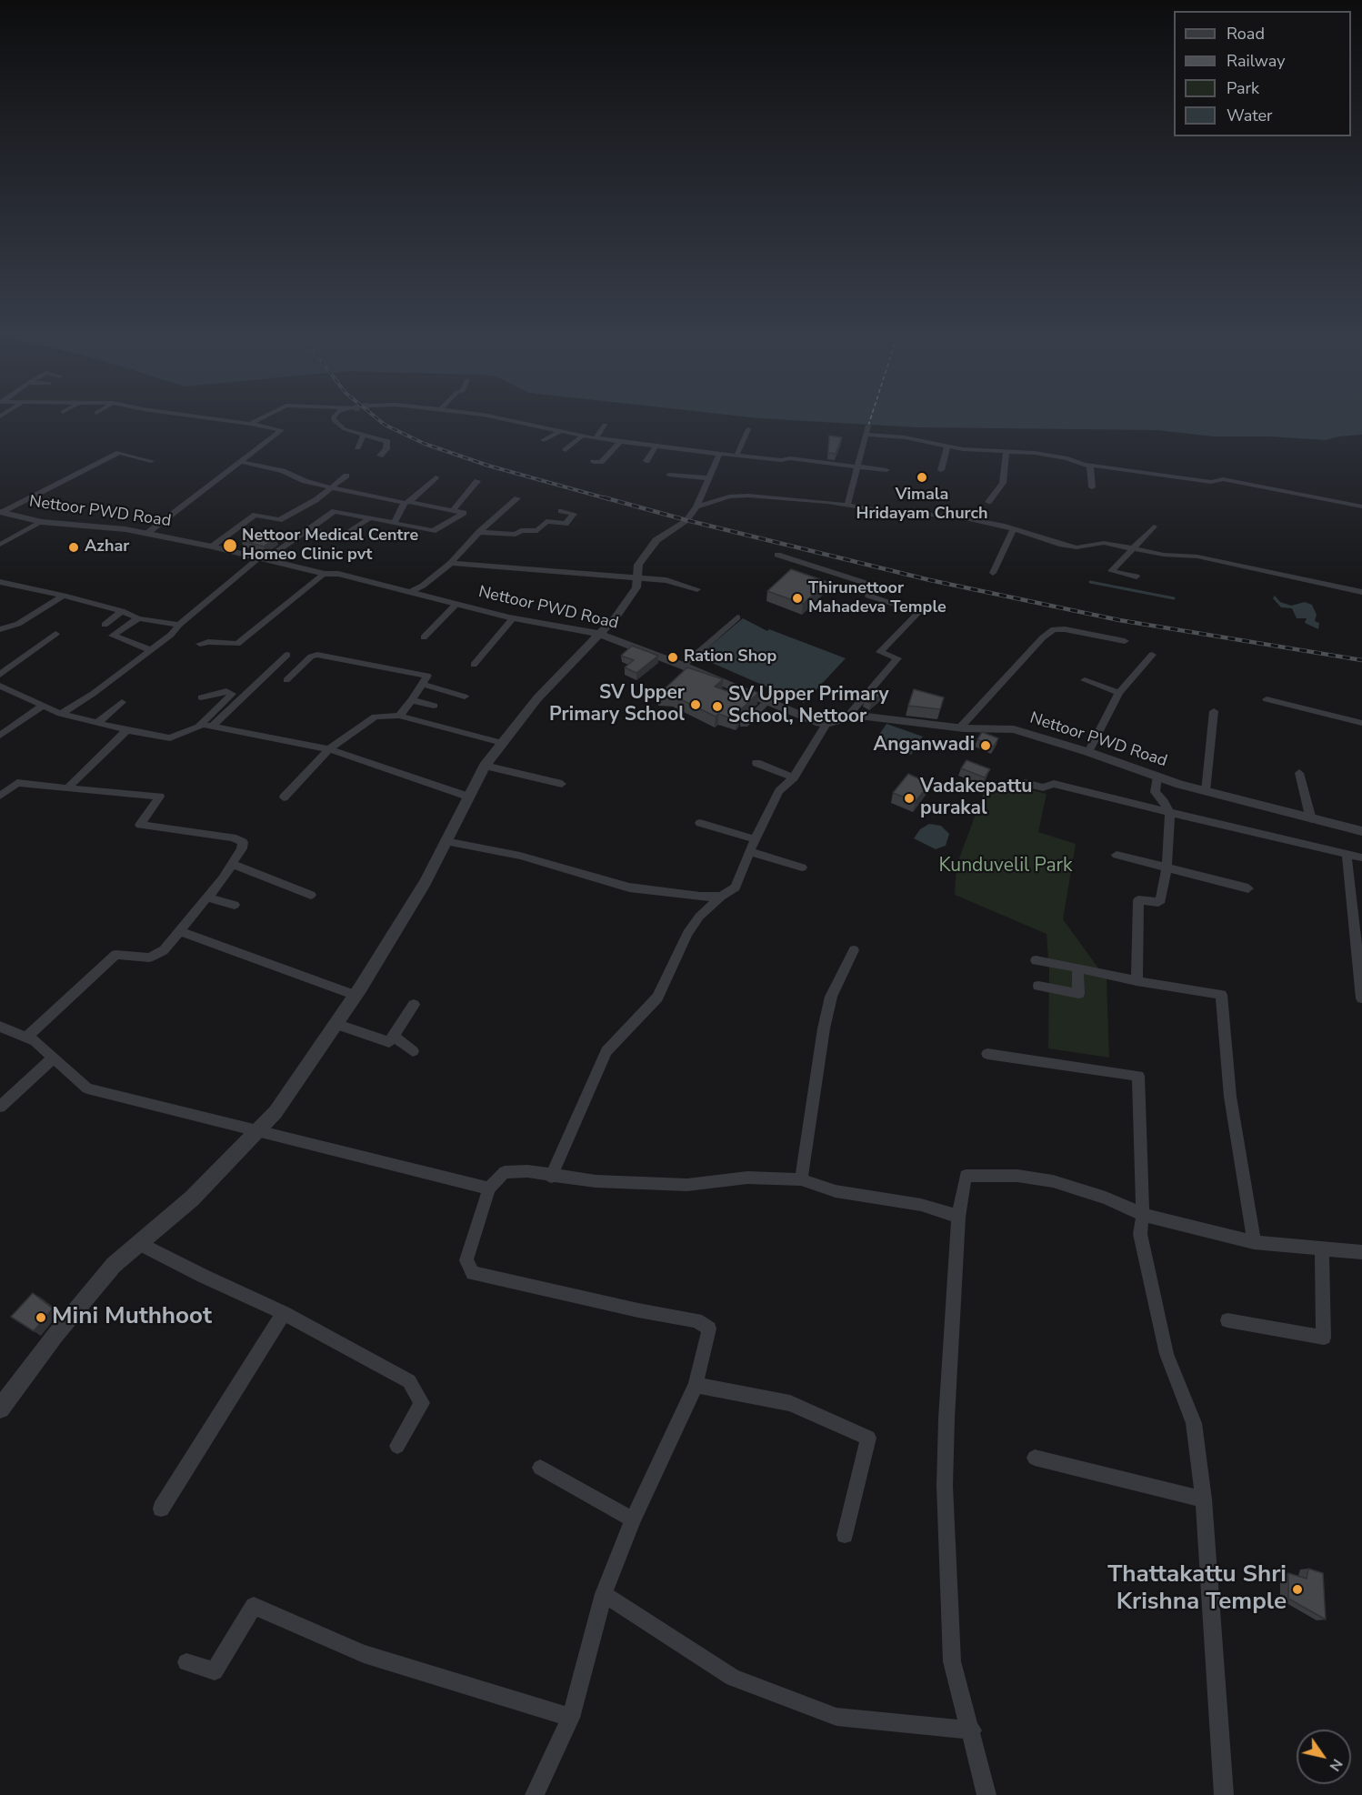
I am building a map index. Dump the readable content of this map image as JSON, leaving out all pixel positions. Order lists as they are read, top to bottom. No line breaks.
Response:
{"streets":{"street":["Nettoor PWD Road"]},"parks":["Kunduvelil Park"],"places":["Vimala Hridayam Church","Nettoor Medical Centre Homeo Clinic pvt","Azhar","Thirunettoor Mahadeva Temple","Ration Shop","SV Upper Primary School","SV Upper Primary School, Nettoor","Anganwadi","Vadakepattu purakal","Mini Muthhoot","Thattakattu Shri Krishna Temple"],"legend":["Road","Railway","Park","Water"],"north":"bottom right"}
